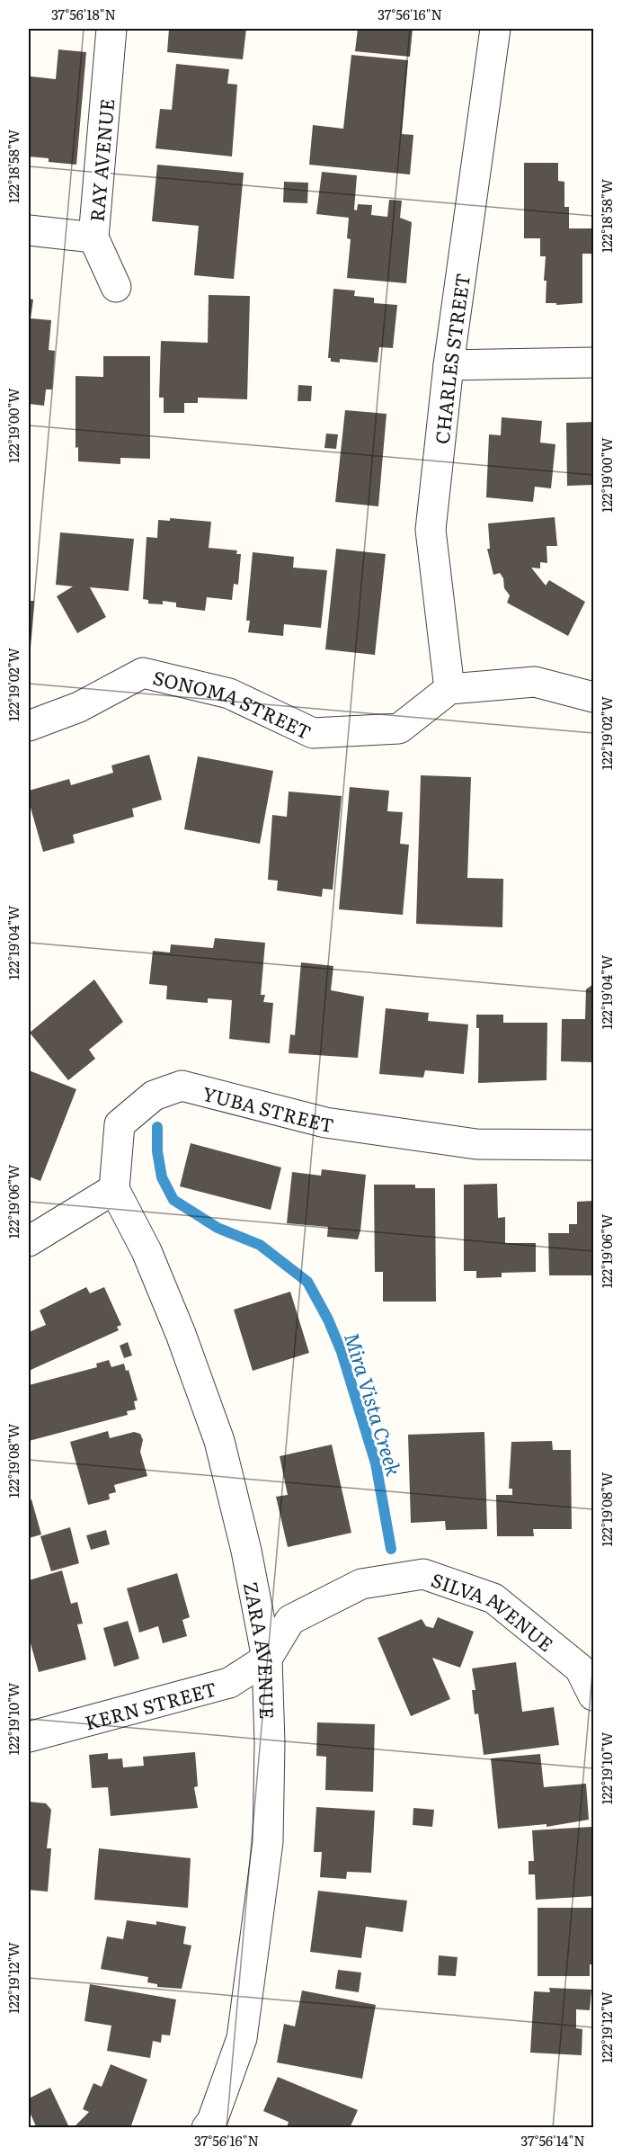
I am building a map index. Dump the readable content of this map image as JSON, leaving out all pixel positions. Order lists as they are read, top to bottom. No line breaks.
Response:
{"streets":{"street":["RAY AVENUE","CHARLES STREET","SONOMA STREET","YUBA STREET","SILVA AVENUE","ZARA AVENUE","KERN STREET"]},"crossings":[["CHARLES STREET","SONOMA STREET"],["YUBA STREET","ZARA AVENUE"],["SILVA AVENUE","ZARA AVENUE"],["SILVA AVENUE","KERN STREET"],["ZARA AVENUE","KERN STREET"]],"water":["Mira Vista Creek"],"coordinates":["37°56'18\"N","37°56'16\"N","122°18'58\"W","122°19'00\"W","122°19'02\"W","122°19'04\"W","122°19'06\"W","122°19'08\"W","122°19'10\"W","122°19'12\"W","37°56'14\"N"]}
